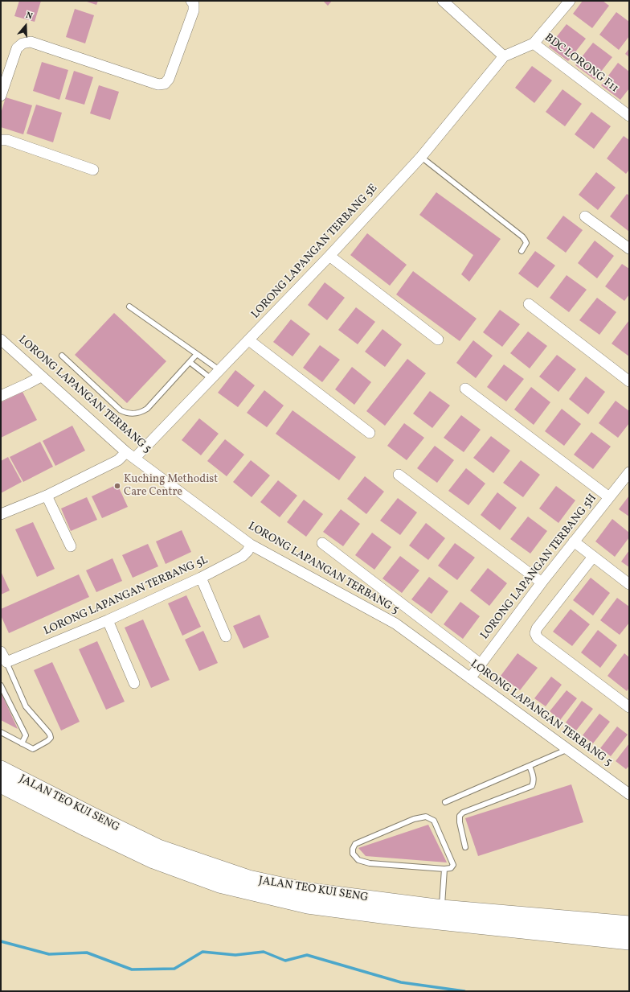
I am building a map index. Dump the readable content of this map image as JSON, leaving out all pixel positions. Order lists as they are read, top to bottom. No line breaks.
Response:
{"streets":{"highway":["JALAN TEO KUI SENG"],"street":["BDC LORONG F11","LORONG LAPANGAN TERBANG 5E","LORONG LAPANGAN TERBANG 5","LORONG LAPANGAN TERBANG 5H","LORONG LAPANGAN TERBANG 5L"]},"crossings":[["LORONG LAPANGAN TERBANG 5E","LORONG LAPANGAN TERBANG 5"],["LORONG LAPANGAN TERBANG 5","LORONG LAPANGAN TERBANG 5H"],["LORONG LAPANGAN TERBANG 5","LORONG LAPANGAN TERBANG 5L"]],"places":["Kuching Methodist Care Centre"],"north":"top"}
